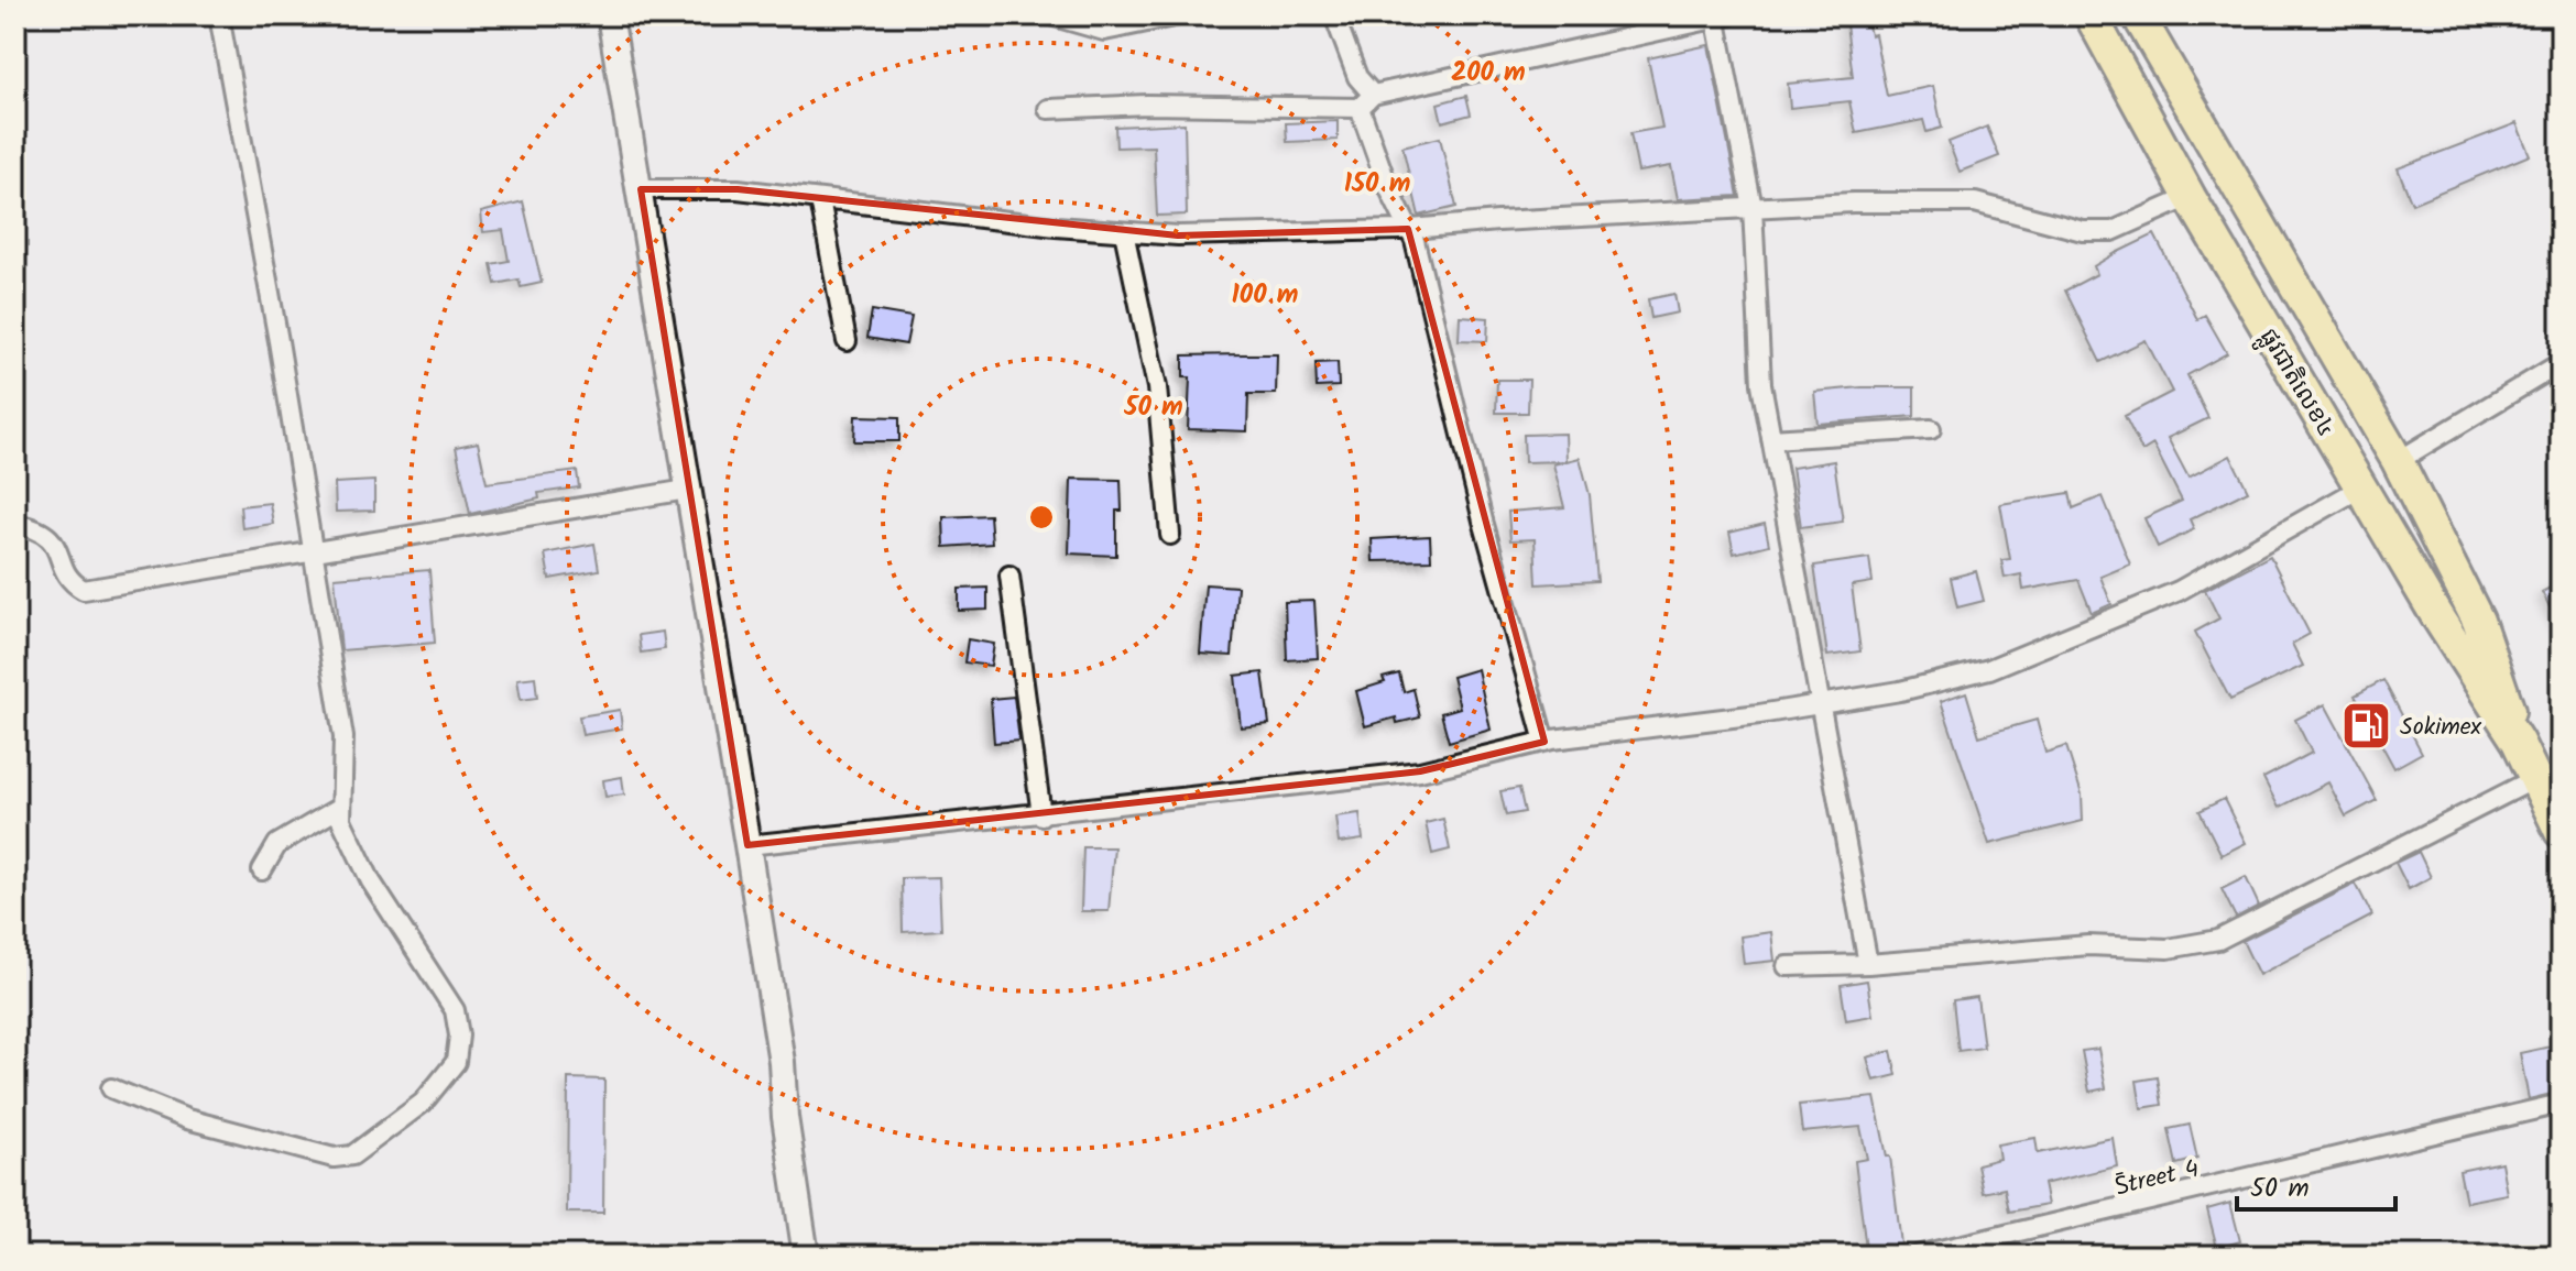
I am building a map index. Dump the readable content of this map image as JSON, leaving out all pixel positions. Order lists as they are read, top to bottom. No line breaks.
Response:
{"streets":{"highway":["ផ្លូវជាតិលេខ៤"],"street":["S̄treet 4"]},"places":{"fuel station":["Sokimex"]},"scale_bar":"50 m","rings":["200 m","150 m","100 m","50 m"]}
